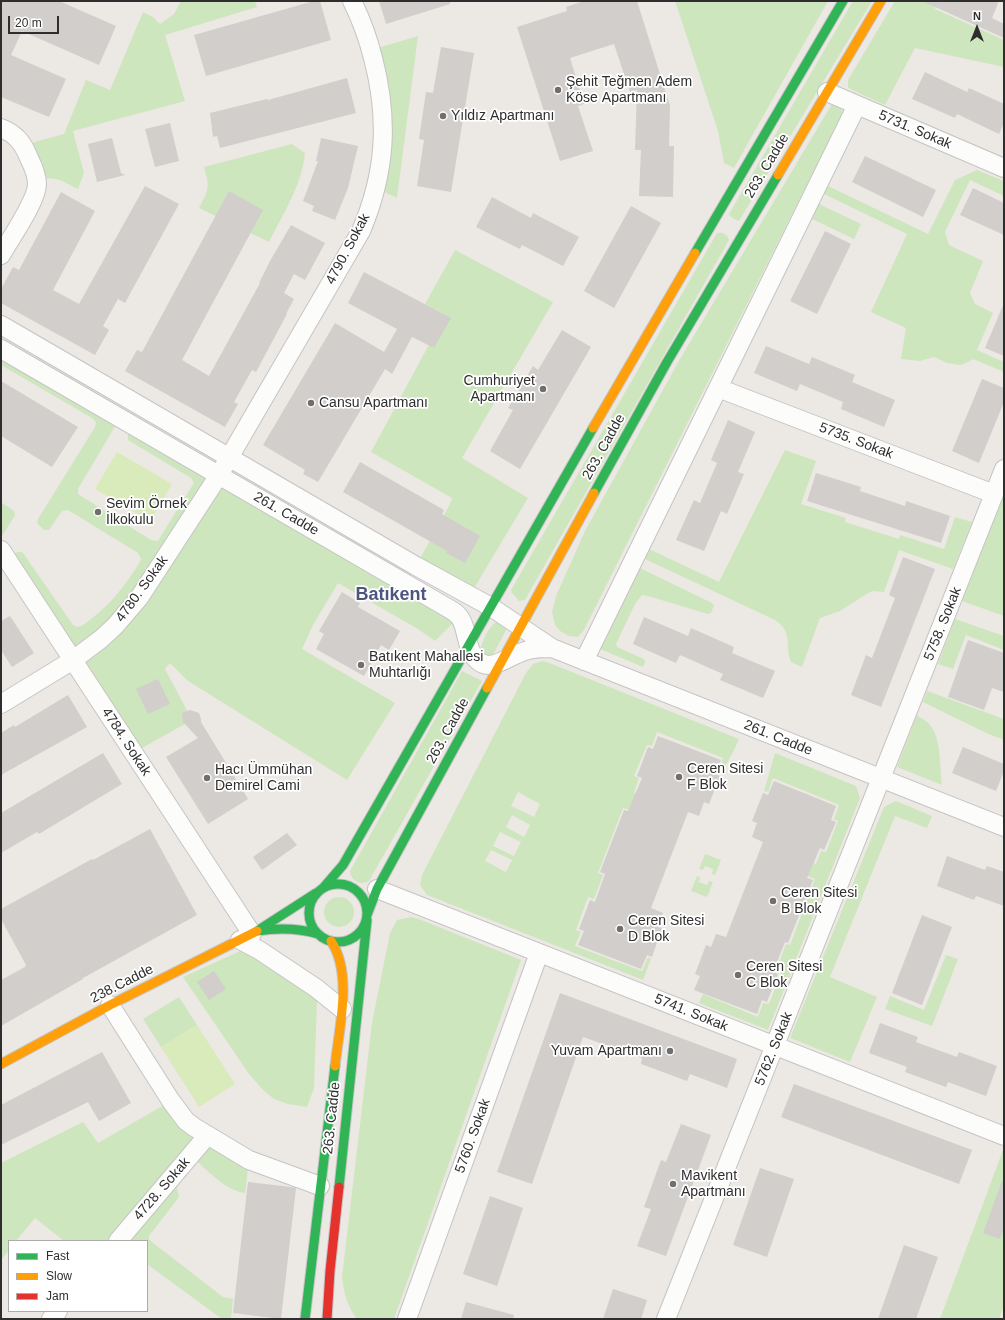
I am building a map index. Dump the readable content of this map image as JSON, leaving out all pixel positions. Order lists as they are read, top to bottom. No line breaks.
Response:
{"streets":{"main road":["263. Cadde","238.Cadde"],"street":["5731. Sokak","4790. Sokak","5735. Sokak","261. Cadde","4780. Sokak","5758. Sokak","4784. Sokak","5741. Sokak","5762. Sokak","5760. Sokak","4728. Sokak"]},"crossings":[["5731. Sokak","263. Cadde"],["263. Cadde","261. Cadde"],["263. Cadde","5741. Sokak"],["4790. Sokak","261. Cadde"],["4790. Sokak","4780. Sokak"],["5735. Sokak","5758. Sokak"],["261. Cadde","4780. Sokak"],["261. Cadde","5758. Sokak"],["261. Cadde","5762. Sokak"],["4780. Sokak","4784. Sokak"],["5758. Sokak","5762. Sokak"],["4784. Sokak","238.Cadde"],["5741. Sokak","5762. Sokak"],["5741. Sokak","5760. Sokak"]],"districts":["Batıkent"],"places":["Şehit Teğmen Adem Köse Apartmanı","Yıldız Apartmanı","Cumhuriyet Apartmanı","Cansu Apartmanı","Sevim Örnek İlkokulu","Batıkent Mahallesi Muhtarlığı","Ceren Sitesi F Blok","Hacı Ümmühan Demirel Cami","Ceren Sitesi B Blok","Ceren Sitesi D Blok","Ceren Sitesi C Blok","Yuvam Apartmanı","Mavikent Apartmanı"],"legend":["Fast","Slow","Jam"],"scale_bar":"20 m","north":"top"}
